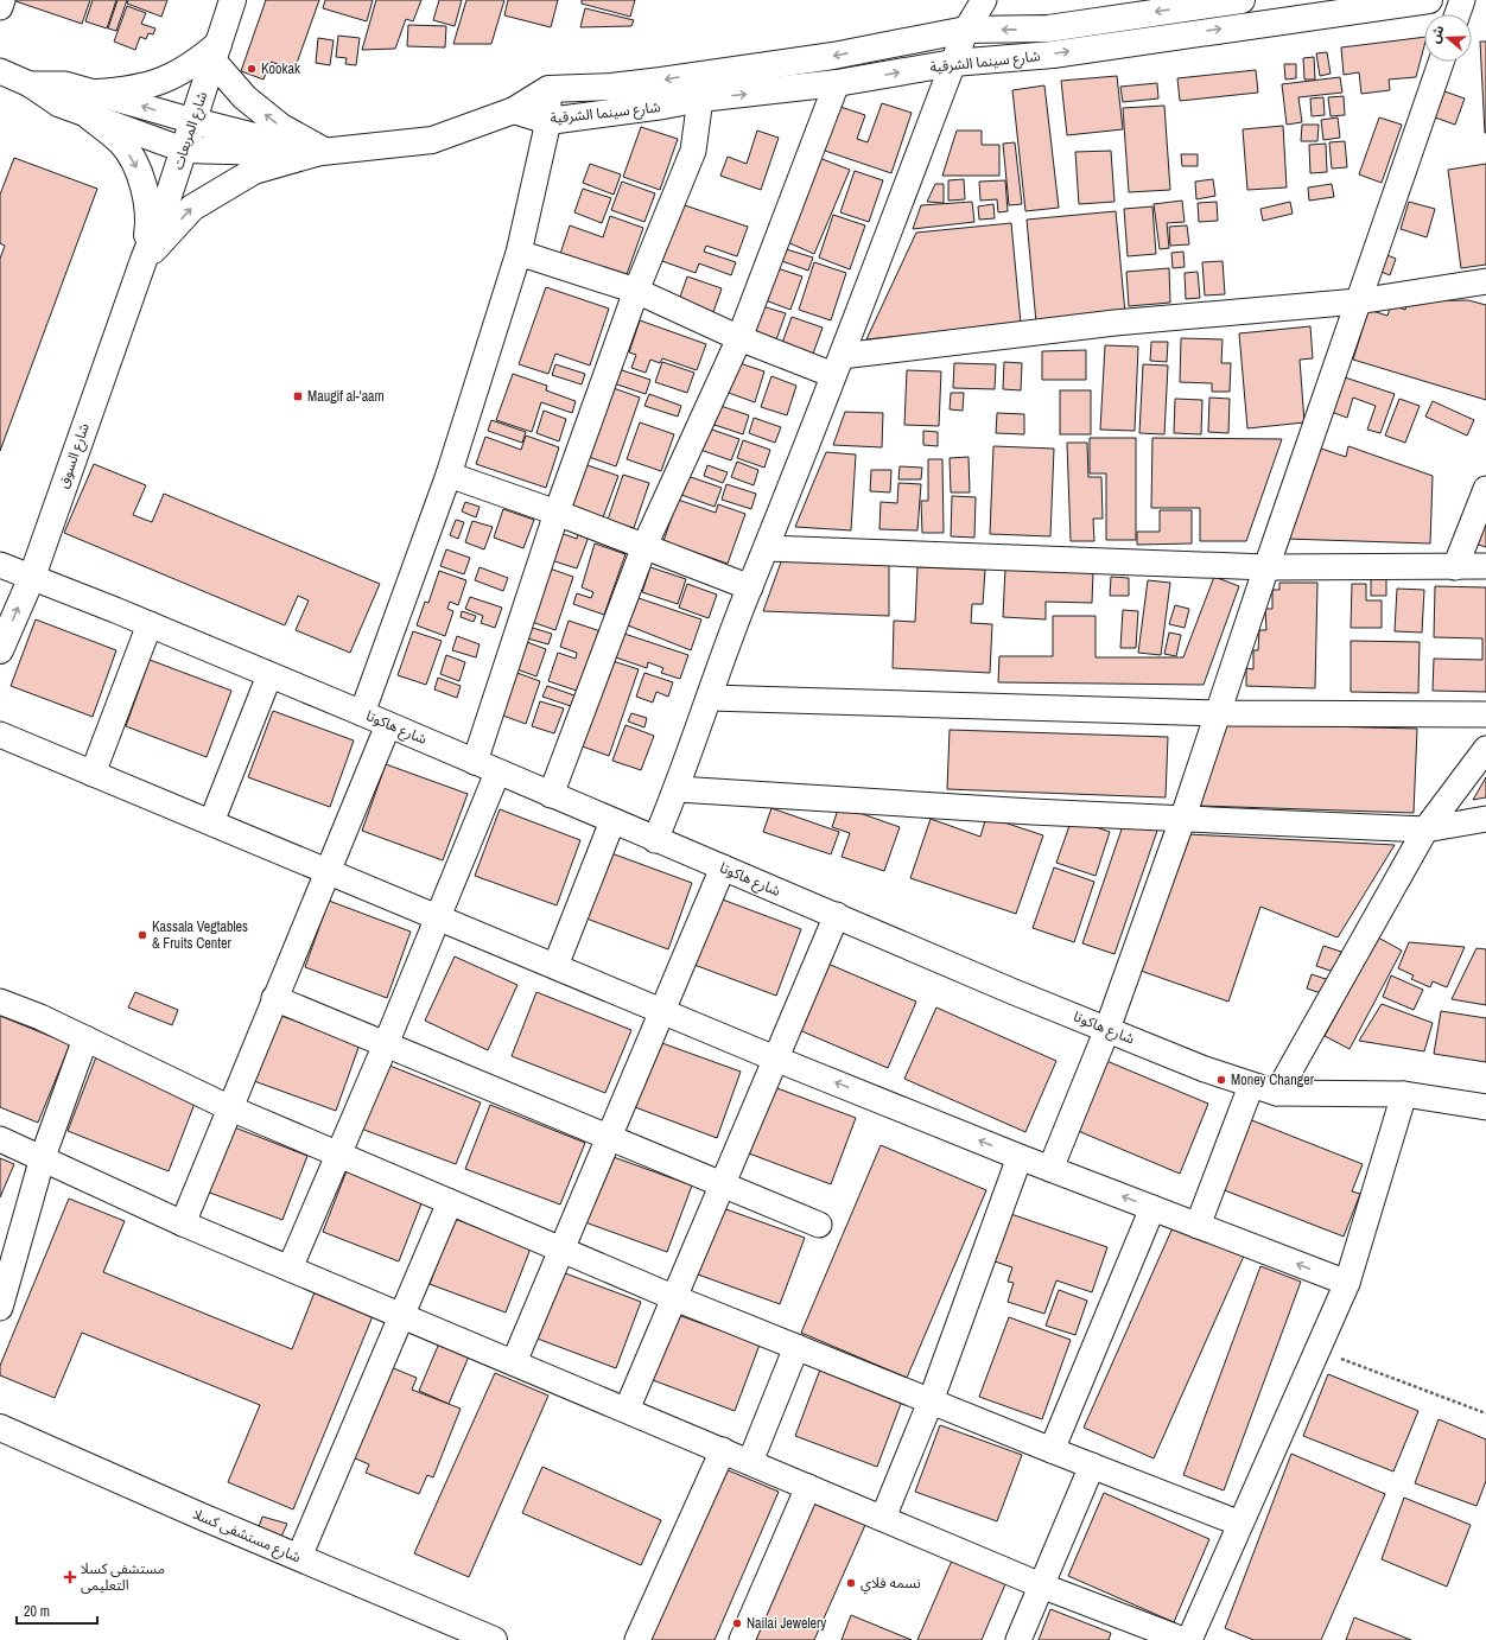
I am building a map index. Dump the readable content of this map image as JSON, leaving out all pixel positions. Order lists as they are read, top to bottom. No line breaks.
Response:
{"streets":{"street":["شارع سينما الشرقية","شارع المربعات","شارع السوق","شارع هاكوتا","شارع مستشفى كسلا"]},"crossings":[["شارع المربعات","شارع السوق"],["شارع السوق","شارع هاكوتا"]],"places":{"other":["Kookak","Kassala Vegtables & Fruits Center","Money Changer","نسمه فلاي","Nailai Jewelery"],"transit":["Maugif al-'aam"],"health":["مستشفى كسلا التعليمى"]},"scale_bar":"20 m","north":"left"}
